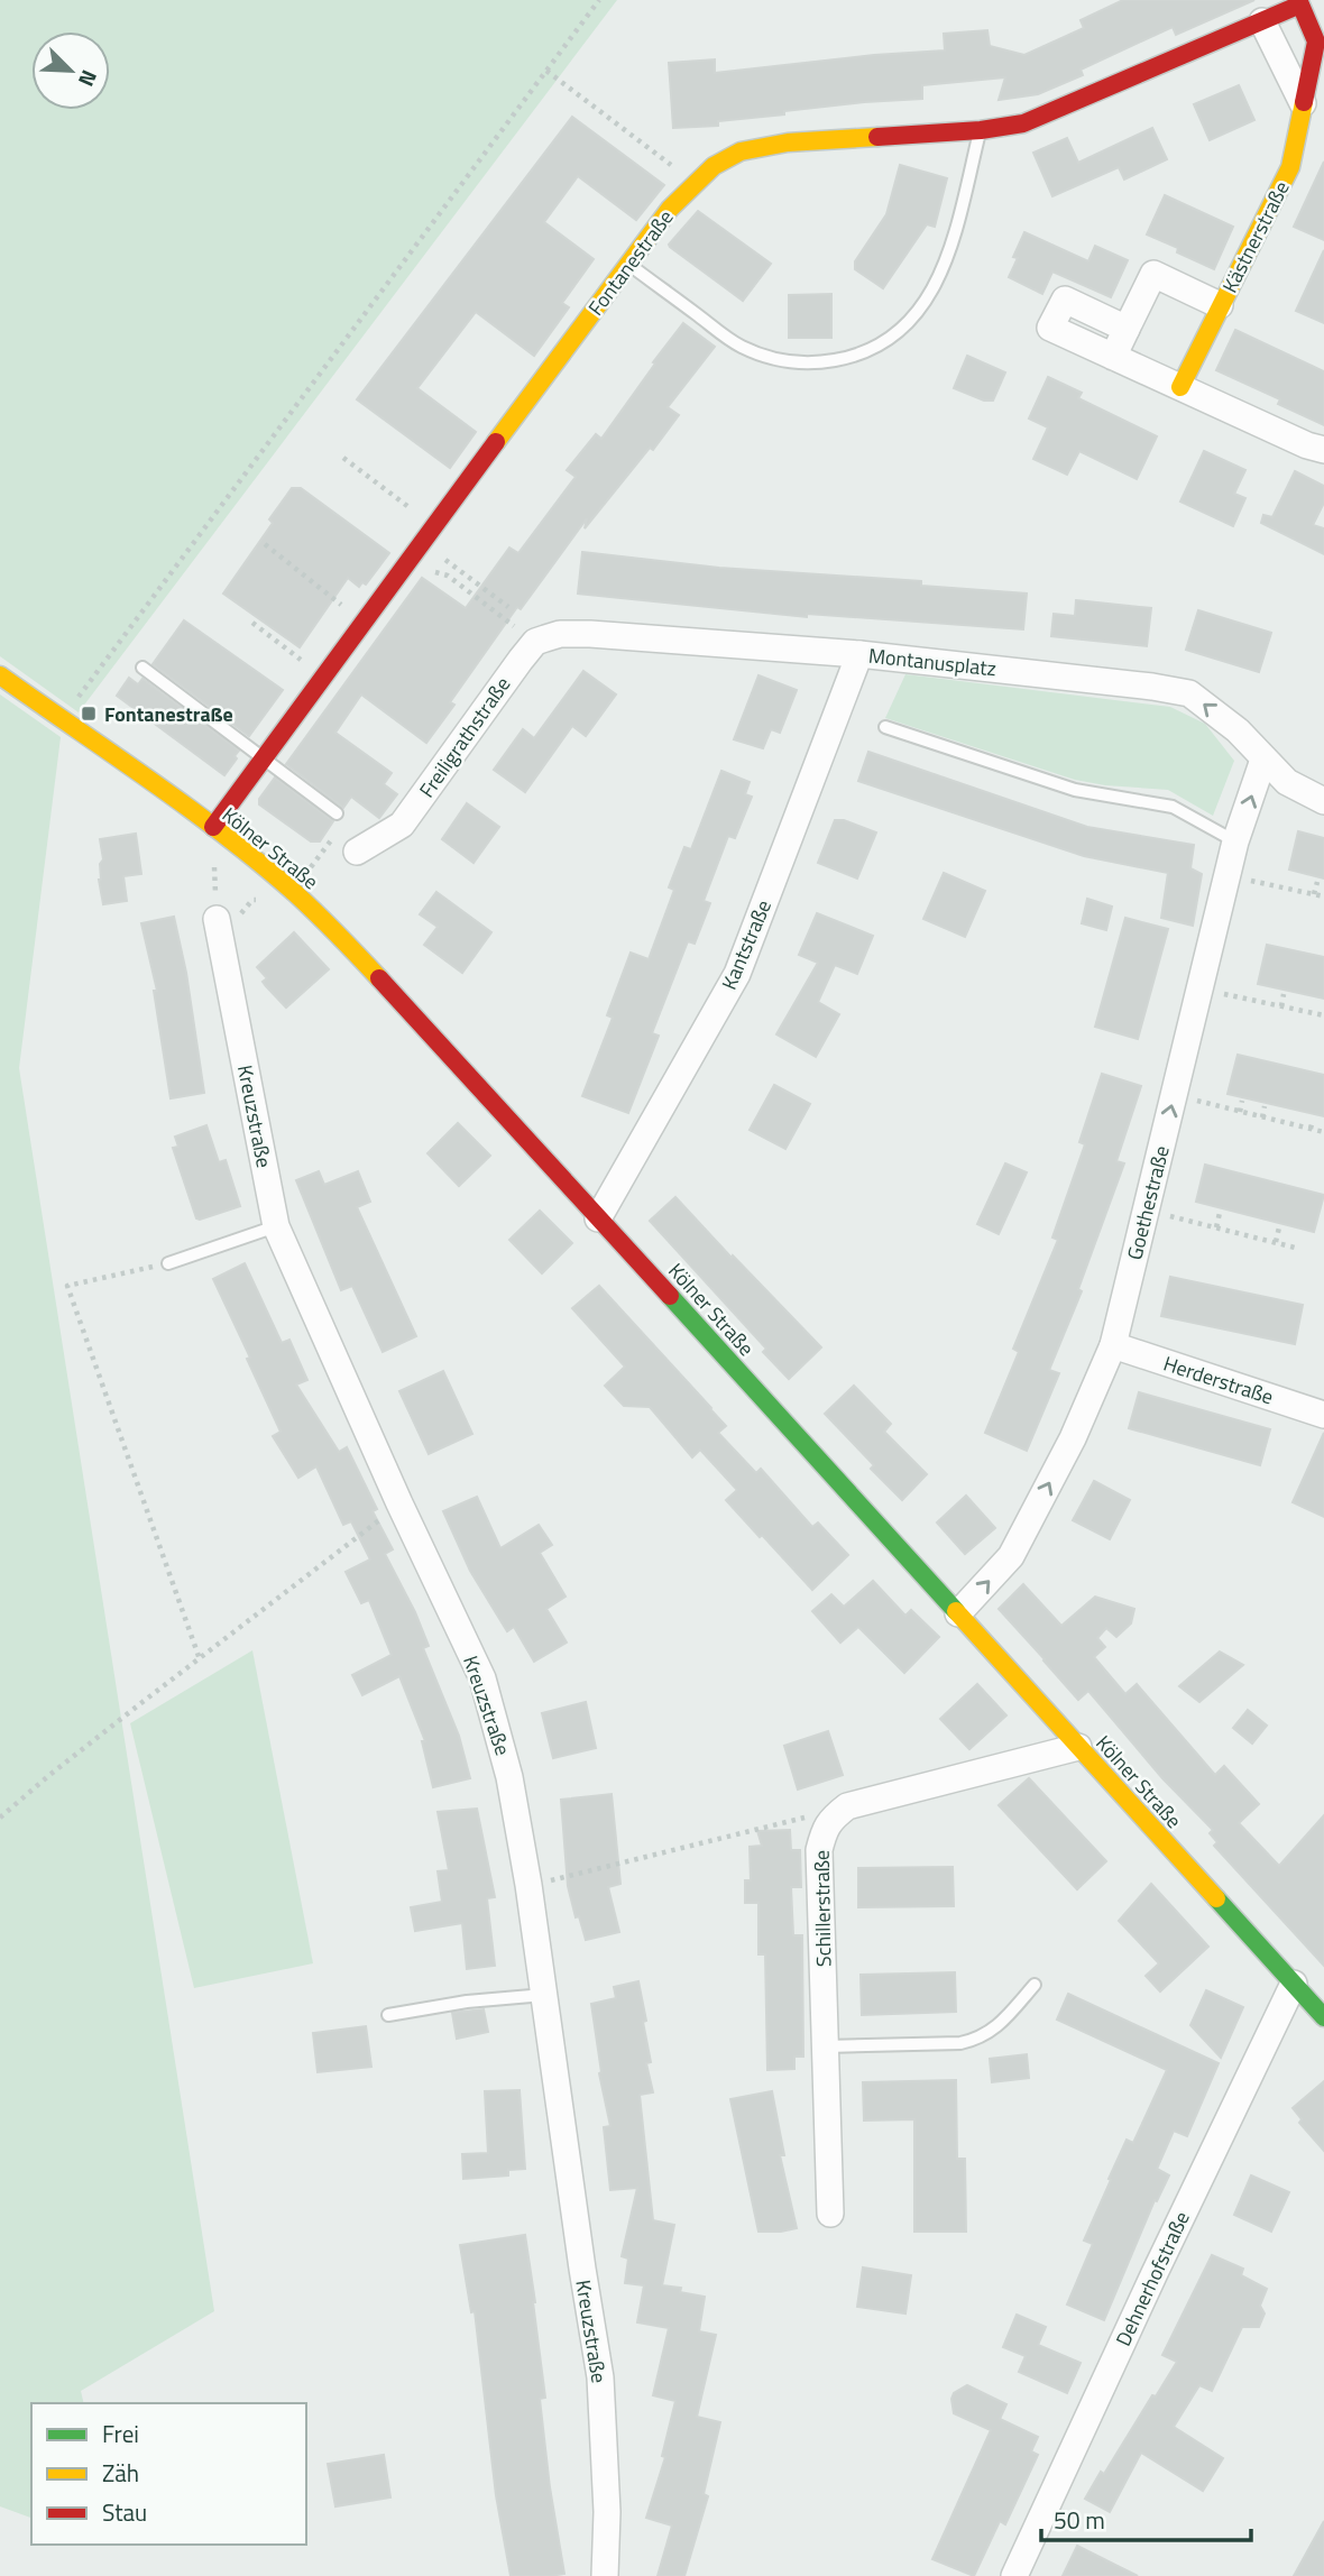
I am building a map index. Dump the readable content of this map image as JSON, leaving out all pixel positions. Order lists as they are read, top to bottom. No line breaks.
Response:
{"streets":{"main road":["Kästnerstraße","Fontanestraße","Kölner Straße"],"street":["Montanusplatz","Freiligrathstraße","Kantstraße","Kreuzstraße","Goethestraße","Herderstraße","Schillerstraße","Dehnerhofstraße"]},"crossings":[["Kästnerstraße","Fontanestraße"],["Fontanestraße","Kölner Straße"],["Montanusplatz","Freiligrathstraße"],["Montanusplatz","Kantstraße"],["Montanusplatz","Goethestraße"],["Kölner Straße","Kantstraße"],["Kölner Straße","Goethestraße"],["Kölner Straße","Dehnerhofstraße"],["Goethestraße","Herderstraße"]],"one_way":["Montanusplatz","Goethestraße"],"places":{"transit":["Fontanestraße"]},"legend":["Frei","Zäh","Stau"],"scale_bar":"50 m","north":"bottom right"}
